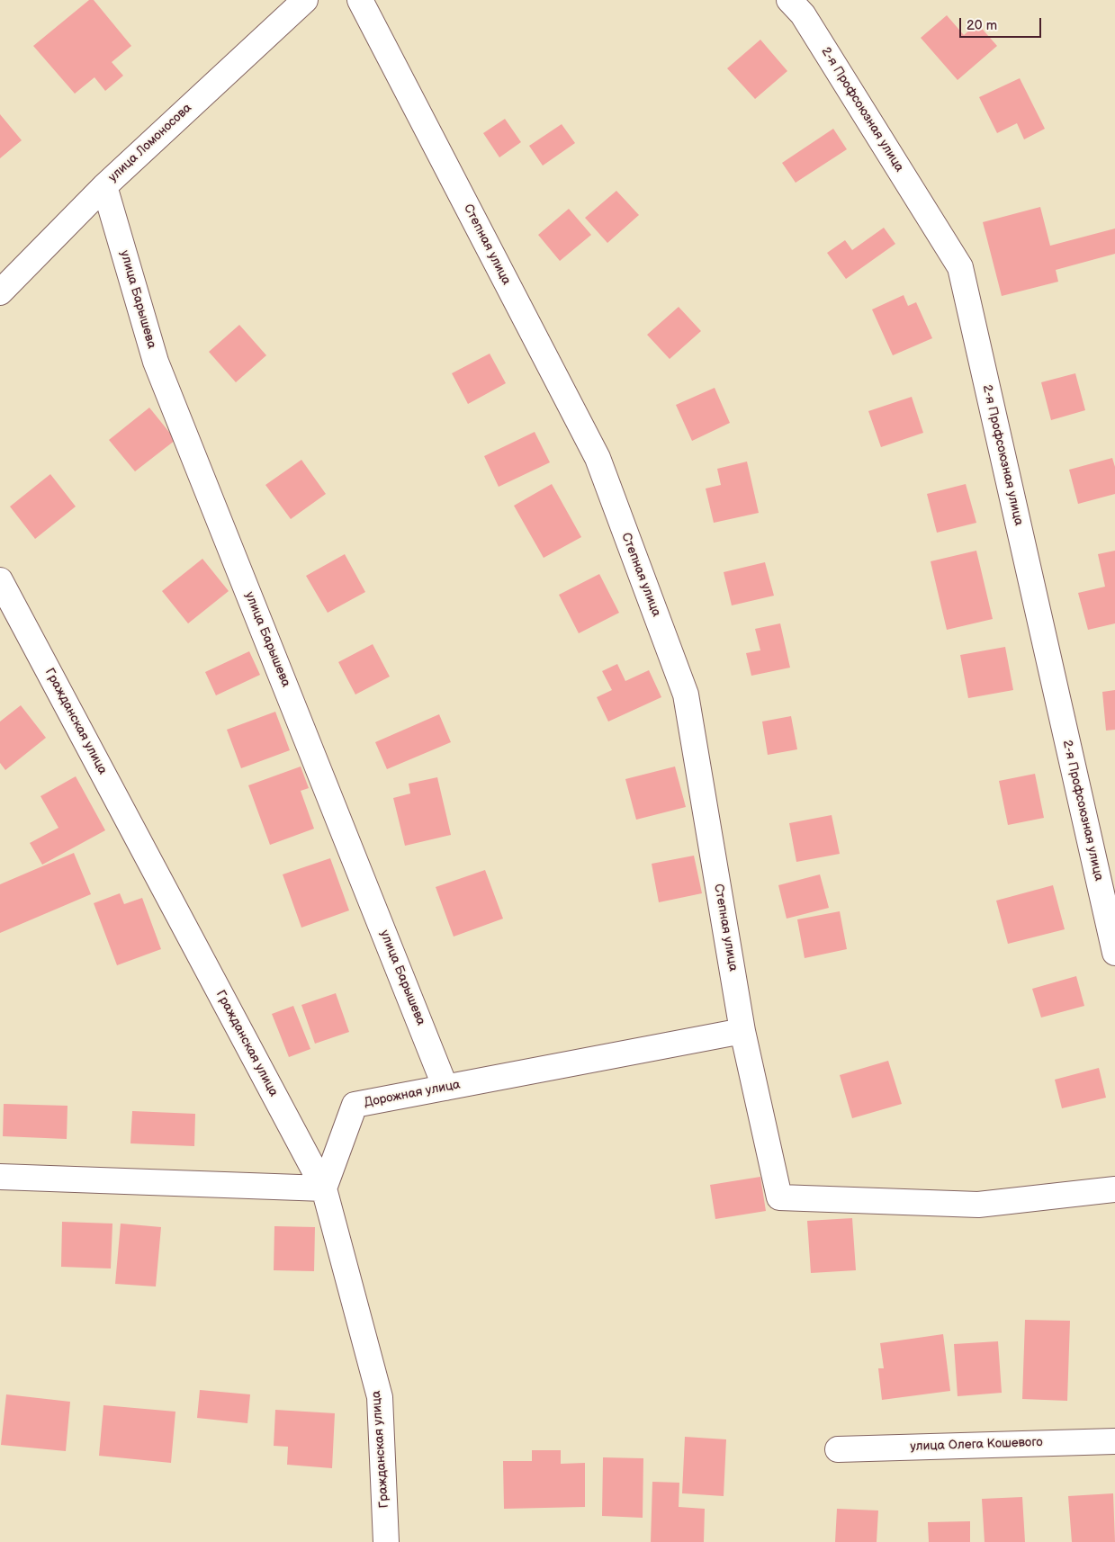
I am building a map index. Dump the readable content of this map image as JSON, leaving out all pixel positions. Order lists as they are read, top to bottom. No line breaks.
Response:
{"streets":{"street":["2-я Профсоюзная улица","улица Ломоносова","Степная улица","улица Барышева","Гражданская улица","Дорожная улица","улица Олега Кошевого"]},"crossings":[["улица Ломоносова","улица Барышева"],["Степная улица","Дорожная улица"],["улица Барышева","Дорожная улица"],["Гражданская улица","Дорожная улица"]],"scale_bar":"20 m"}
